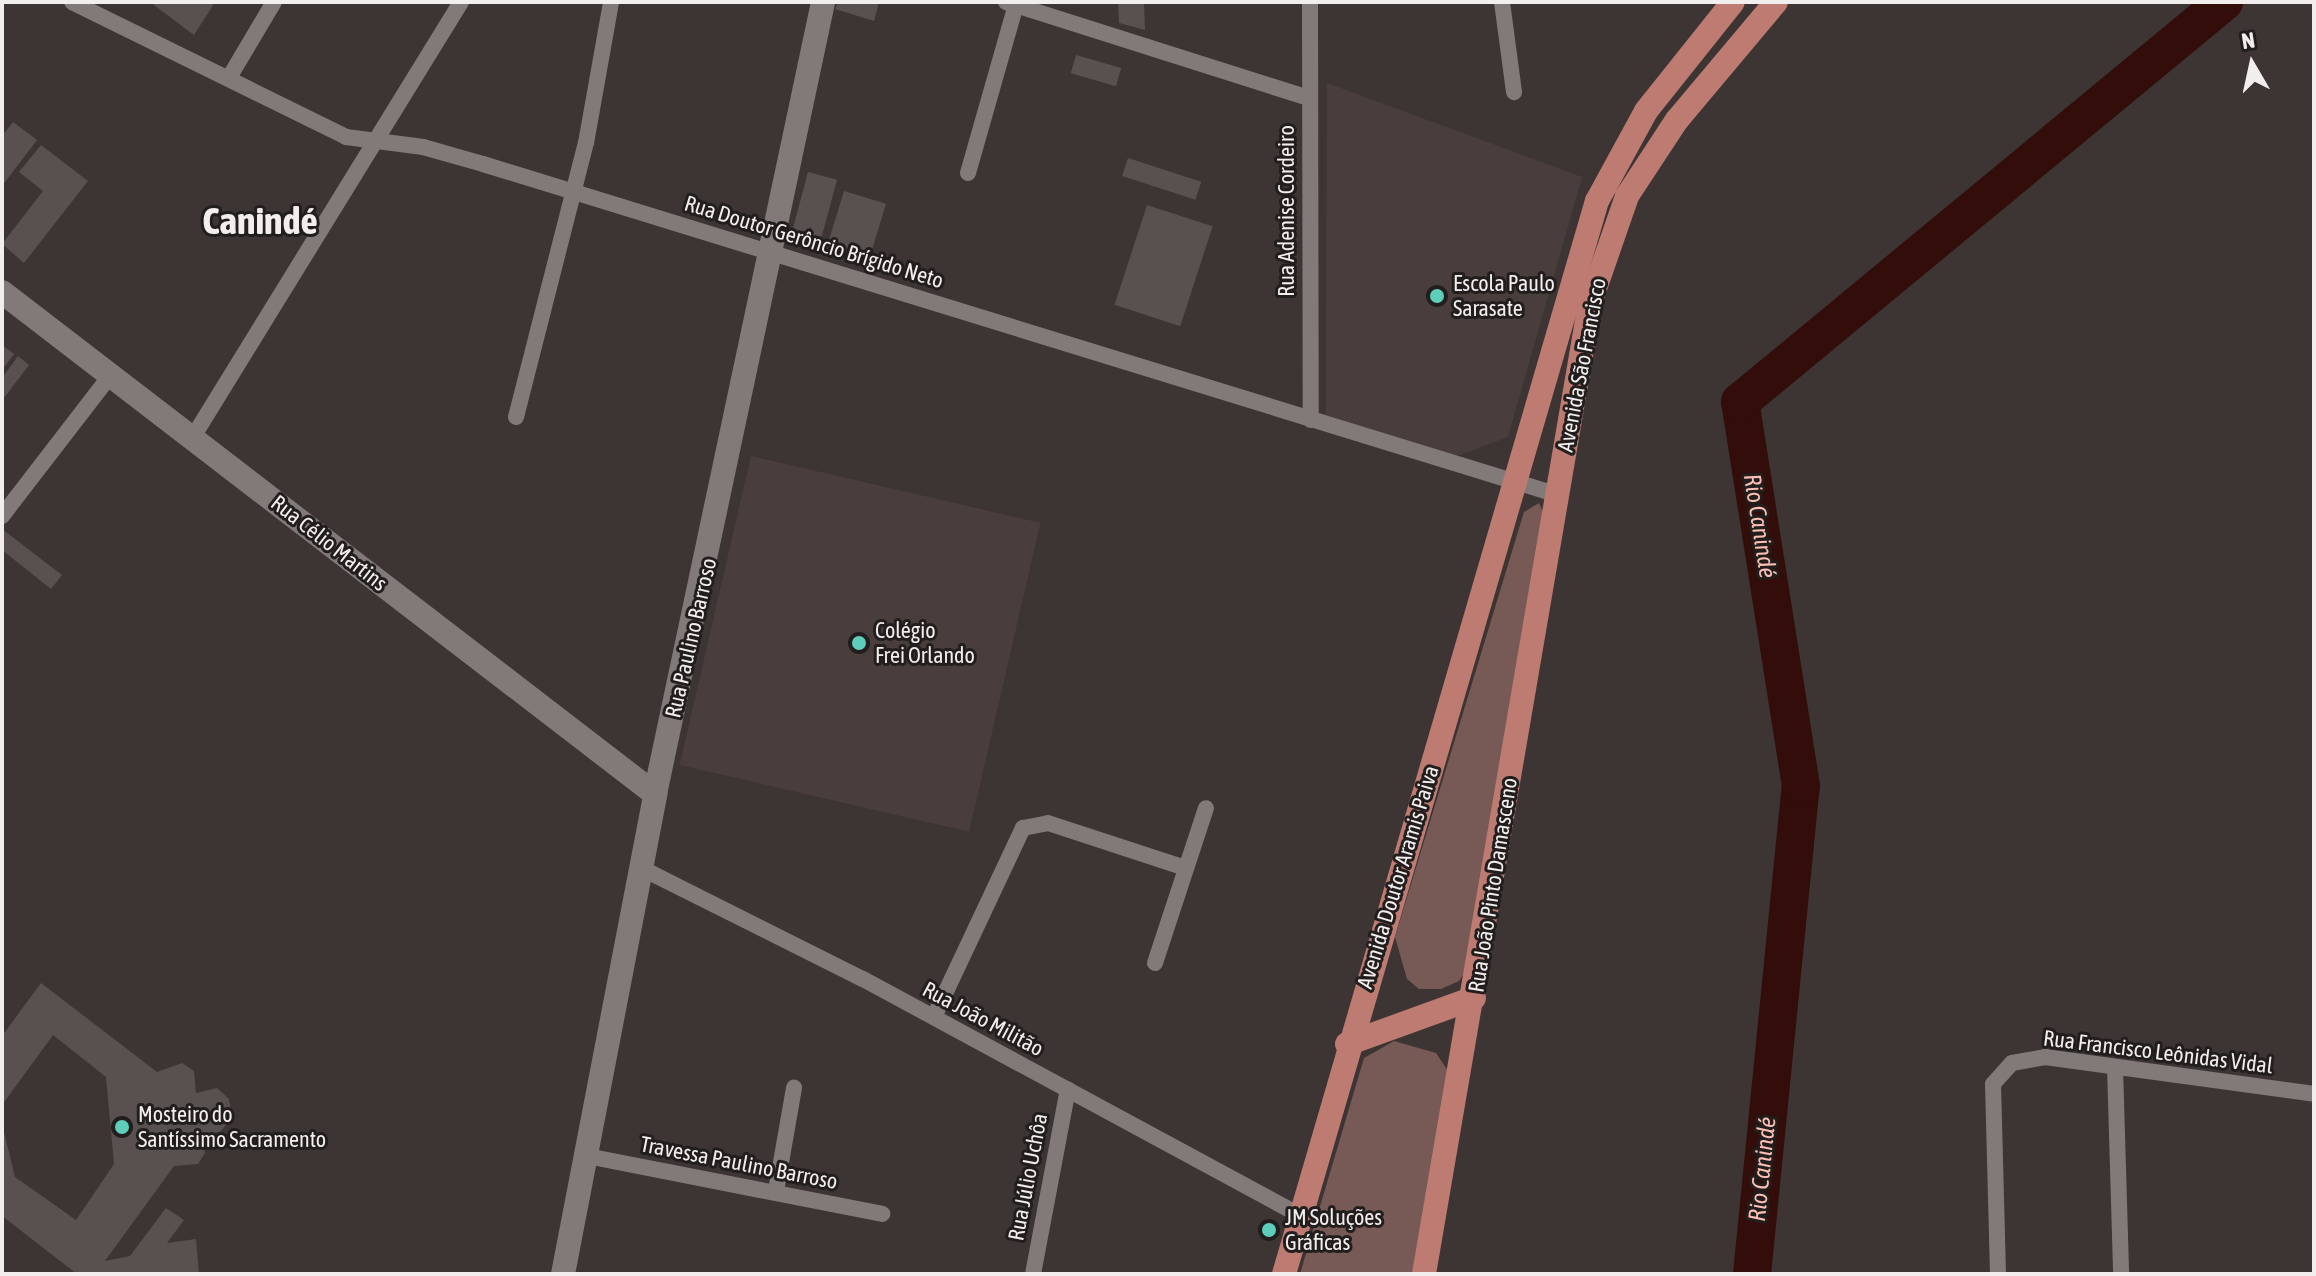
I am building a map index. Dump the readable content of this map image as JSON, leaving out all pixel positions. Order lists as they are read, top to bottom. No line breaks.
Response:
{"streets":{"main road":["Avenida São Francisco","Avenida Doutor Aramis Paiva","Rua João Pinto Damasceno"],"street":["Rua Adenise Cordeiro","Rua Doutor Gerôncio Brígido Neto","Rua Célio Martins","Rua Paulino Barroso","Rua João Militão","Rua Francisco Leônidas Vidal","Travessa Paulino Barroso","Rua Júlio Uchôa"]},"crossings":[["Rua Adenise Cordeiro","Rua Doutor Gerôncio Brígido Neto"],["Rua Doutor Gerôncio Brígido Neto","Avenida São Francisco"],["Rua Doutor Gerôncio Brígido Neto","Rua Paulino Barroso"],["Rua Doutor Gerôncio Brígido Neto","Avenida Doutor Aramis Paiva"],["Rua Doutor Gerôncio Brígido Neto","Rua João Pinto Damasceno"],["Avenida São Francisco","Avenida Doutor Aramis Paiva"],["Avenida São Francisco","Rua João Pinto Damasceno"],["Rua Célio Martins","Rua Paulino Barroso"],["Rua Paulino Barroso","Rua João Militão"],["Rua Paulino Barroso","Travessa Paulino Barroso"],["Avenida Doutor Aramis Paiva","Rua João Militão"],["Rua João Militão","Rua Júlio Uchôa"]],"districts":["Canindé"],"water":["Rio Canindé"],"places":["Escola Paulo Sarasate","Colégio Frei Orlando","Mosteiro do Santíssimo Sacramento","JM Soluções Gráficas"],"north":"top"}
